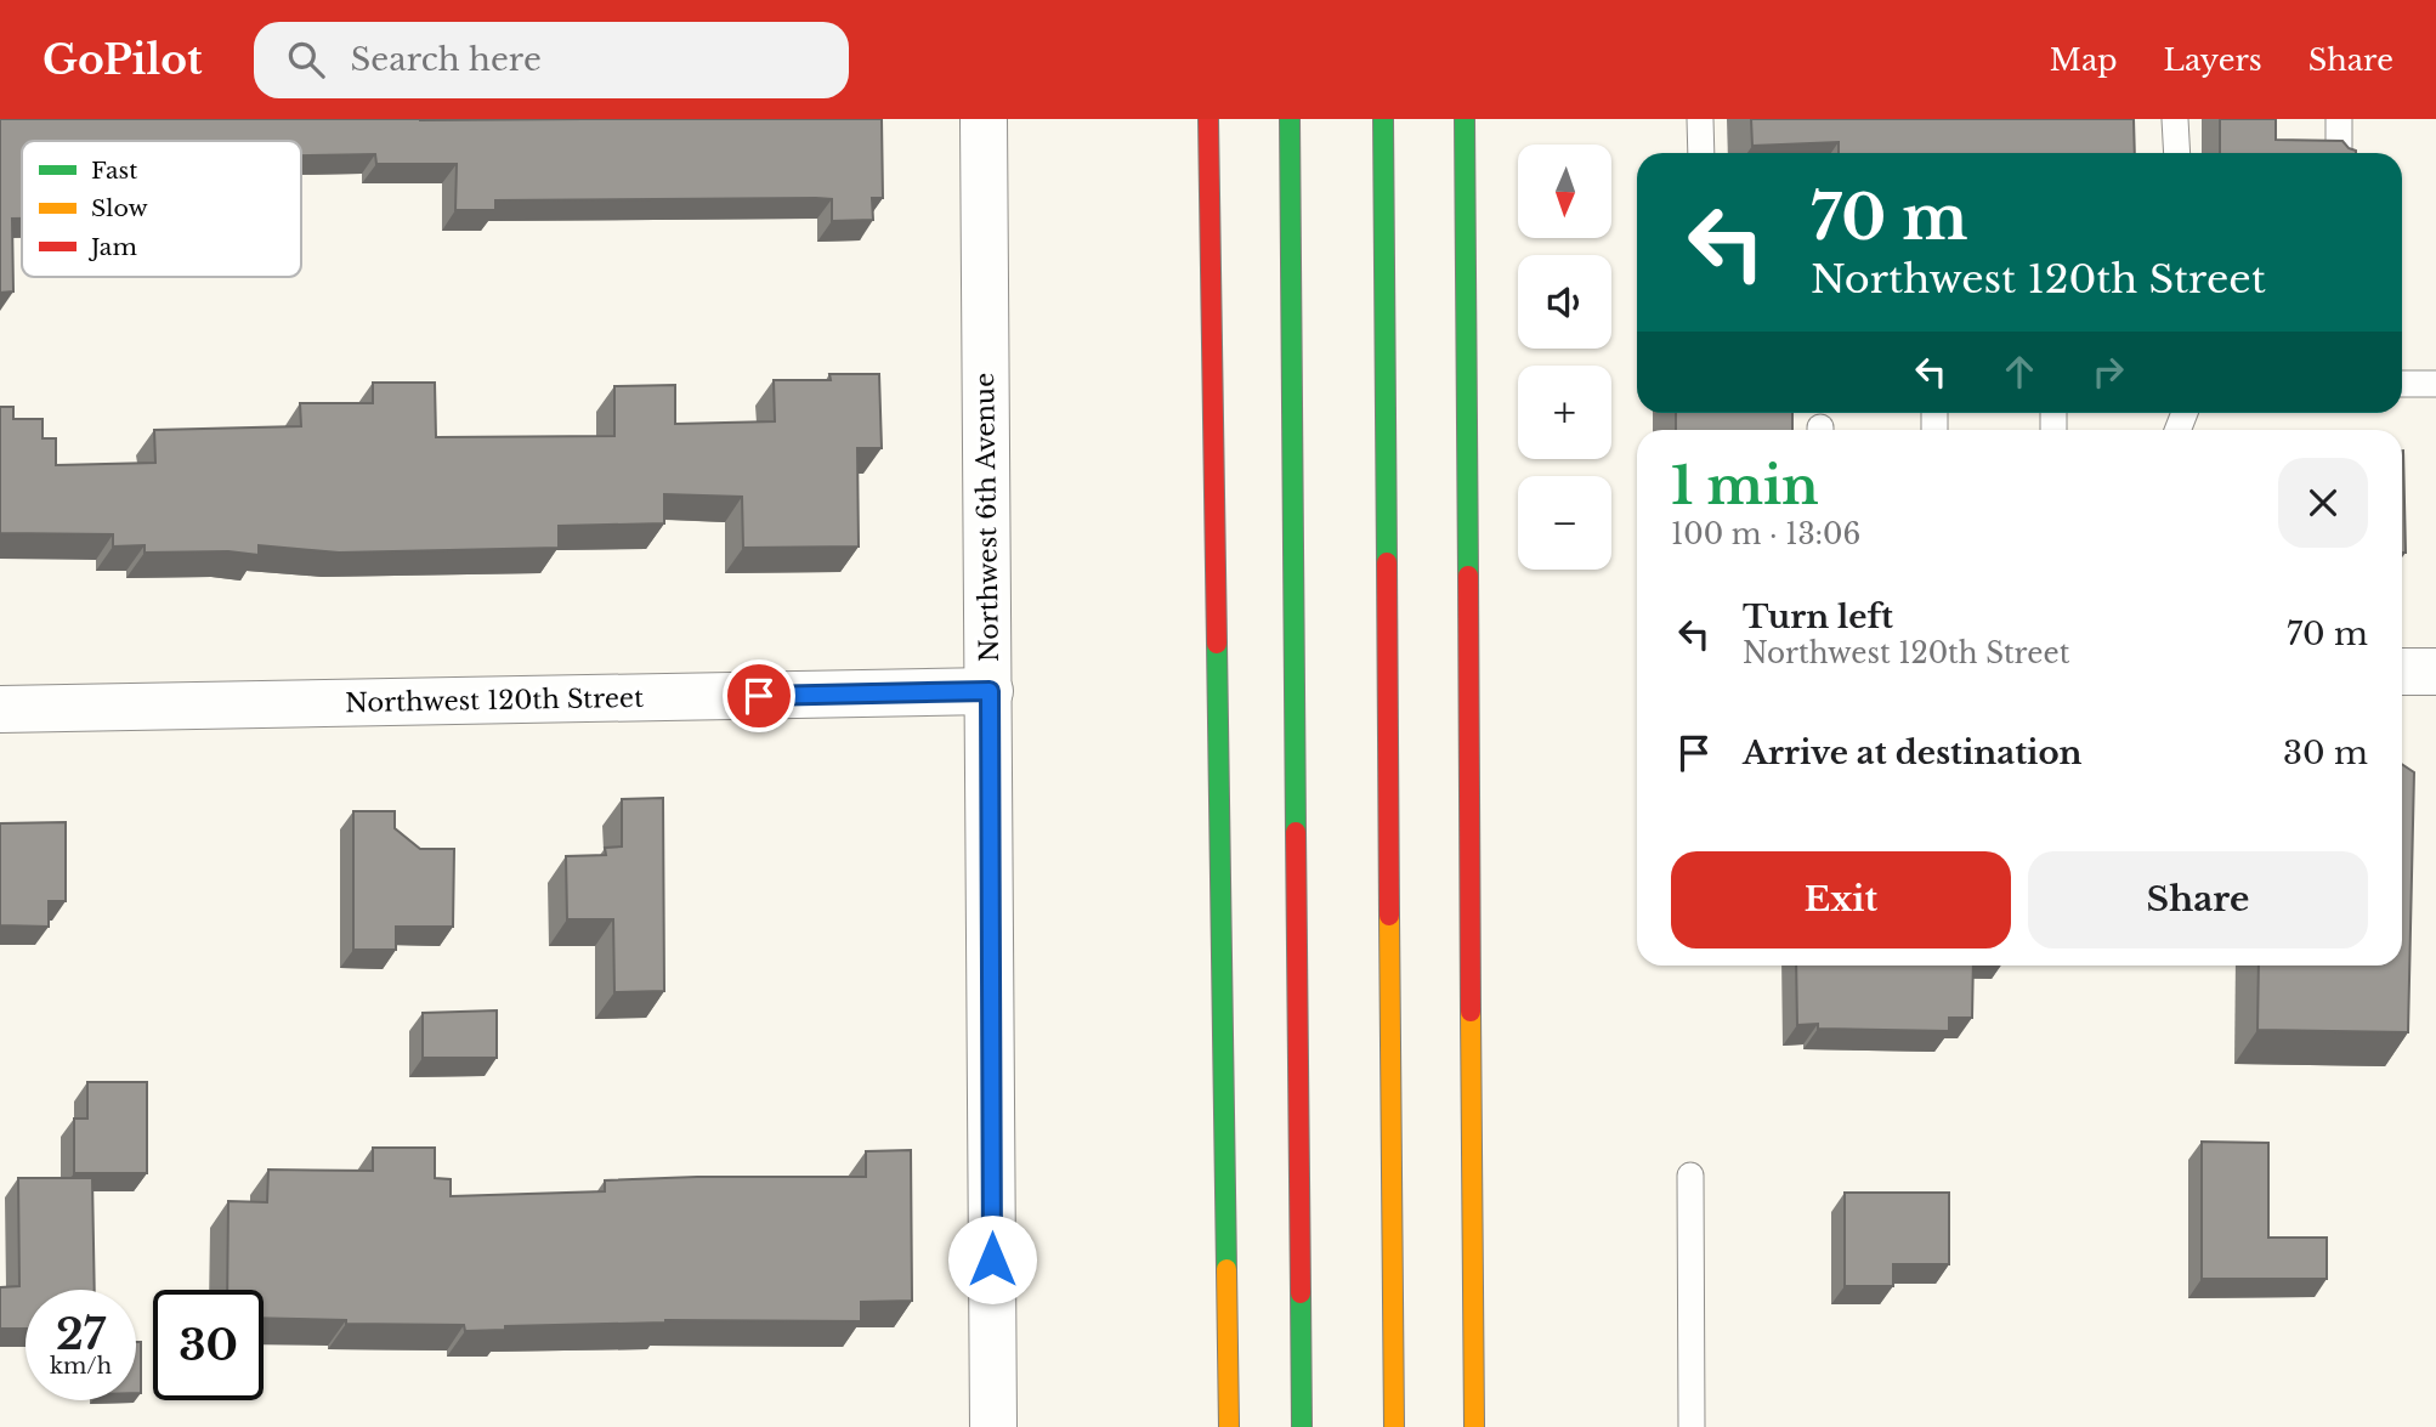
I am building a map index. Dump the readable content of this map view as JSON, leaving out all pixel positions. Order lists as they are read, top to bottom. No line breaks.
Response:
{"streets":{"street":["Northwest 6th Avenue","Northwest 120th Street"]},"crossings":[["Northwest 6th Avenue","Northwest 120th Street"]],"legend":["Fast","Slow","Jam"],"north":"bottom","page":{"header":"GoPilot","search":"Search here","nav":["Map","Layers","Share"],"map_buttons":["+","−"],"turn":["70 m","Northwest 120th Street"],"heading":["1 min","100 m · 13:06"],"list":[{"name":"Turn left","note":"Northwest 120th Street","value":"70 m"},{"name":"Arrive at destination","value":"30 m"}],"buttons":["Exit","Share"],"speed":"27 km/h","limit":"30"}}
